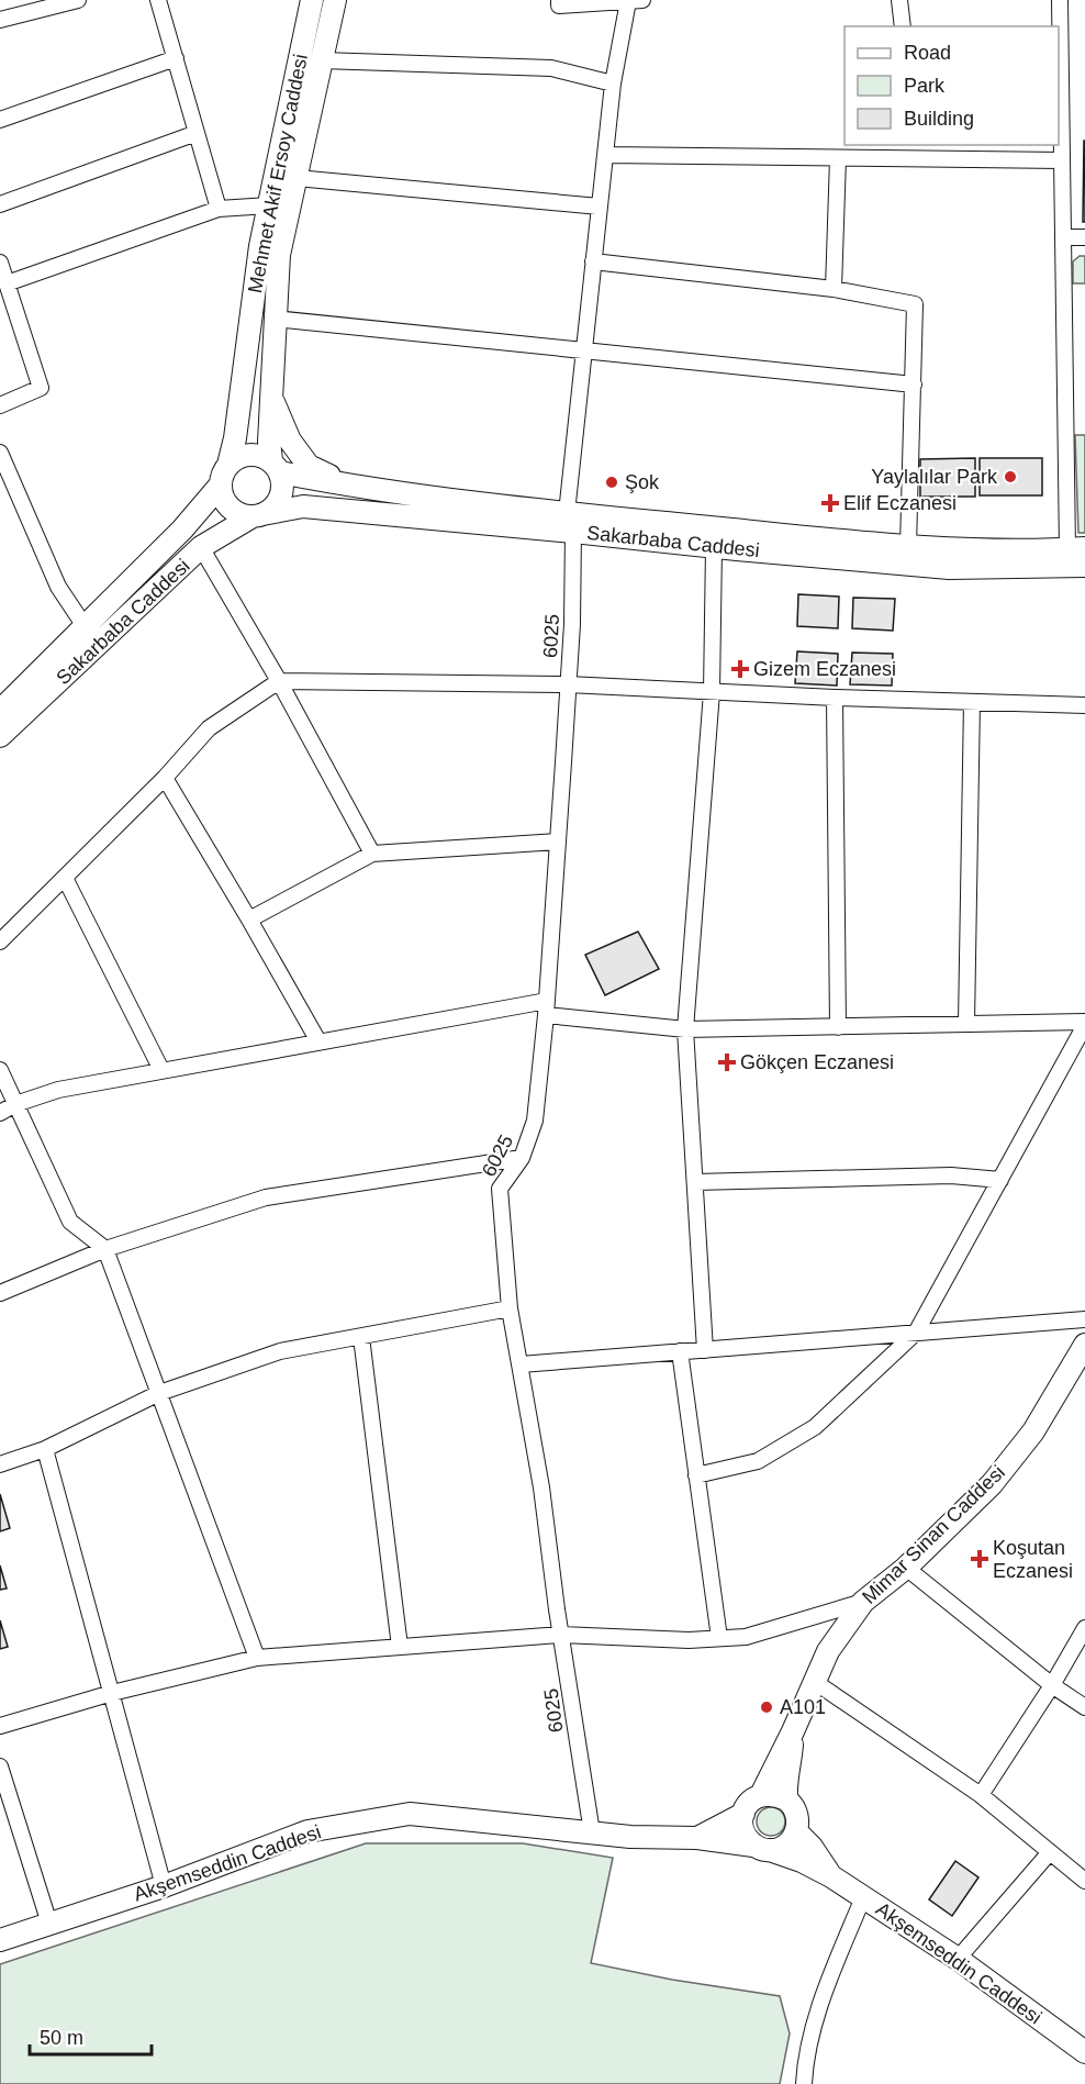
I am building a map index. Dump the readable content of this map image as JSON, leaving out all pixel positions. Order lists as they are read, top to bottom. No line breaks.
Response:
{"streets":{"main road":["Mehmet Akif Ersoy Caddesi","Sakarbaba Caddesi","Mimar Sinan Caddesi","Akşemseddin Caddesi"],"street":["6025"]},"crossings":[["Mehmet Akif Ersoy Caddesi","Sakarbaba Caddesi"],["Sakarbaba Caddesi","6025"],["6025","Akşemseddin Caddesi"],["Mimar Sinan Caddesi","Akşemseddin Caddesi"]],"places":{"other":["Yaylalılar Park","Şok","A101"],"health":["Elif Eczanesi","Gizem Eczanesi","Gökçen Eczanesi","Koşutan Eczanesi"]},"legend":["Road","Park","Building"],"scale_bar":"50 m"}
